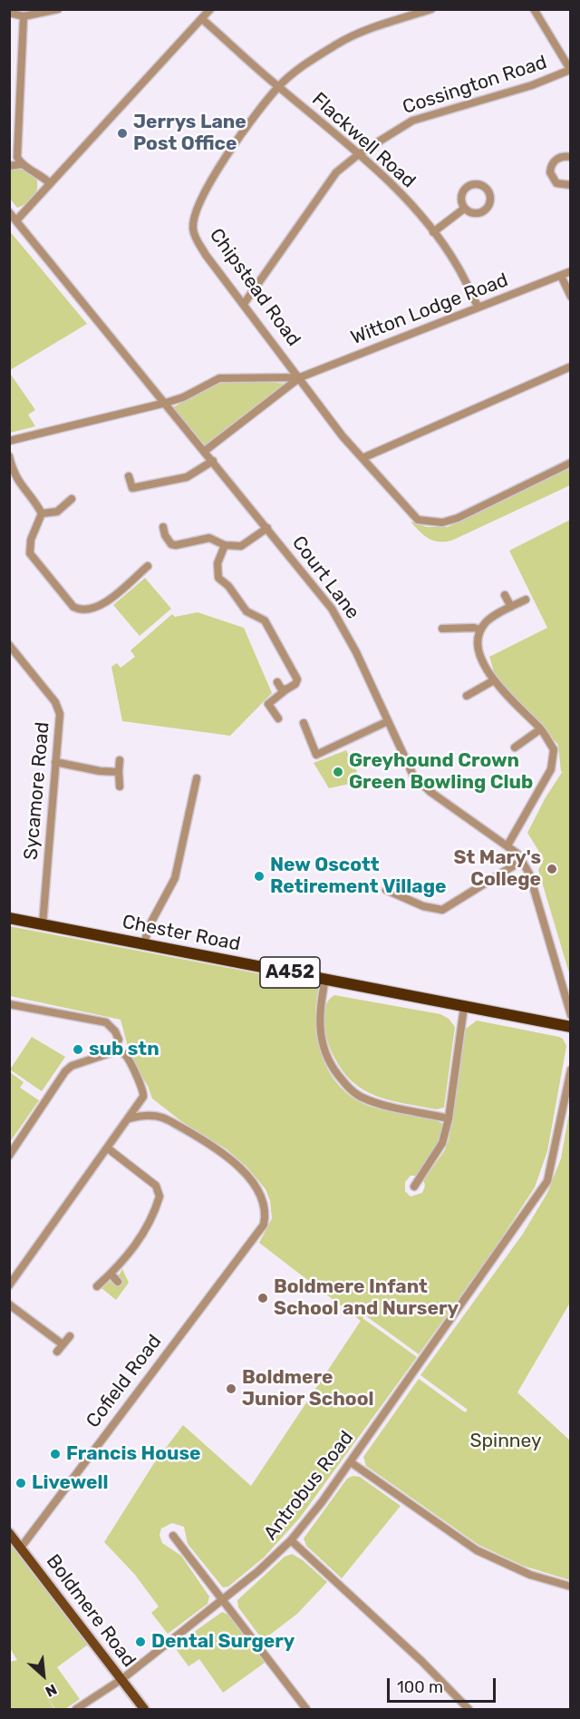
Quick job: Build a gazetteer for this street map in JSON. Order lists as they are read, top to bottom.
{
  "streets": {
    "highway": ["Chester Road", "A452"],
    "main road": ["Boldmere Road"],
    "street": [
      "Cossington Road",
      "Flackwell Road",
      "Chipstead Road",
      "Witton Lodge Road",
      "Court Lane",
      "Sycamore Road",
      "Cofield Road",
      "Antrobus Road"
    ]
  },
  "crossings": [
    ["Cossington Road", "Flackwell Road"],
    ["Cossington Road", "Chipstead Road"],
    ["Flackwell Road", "Chipstead Road"],
    ["Flackwell Road", "Witton Lodge Road"],
    ["Chipstead Road", "Witton Lodge Road"],
    ["Witton Lodge Road", "Court Lane"],
    ["Sycamore Road", "Chester Road"],
    ["Cofield Road", "Boldmere Road"],
    ["Antrobus Road", "Boldmere Road"]
  ],
  "parks": ["Spinney"],
  "places": [
    "Jerrys Lane Post Office",
    "Greyhound Crown Green Bowling Club",
    "St Mary's College",
    "New Oscott Retirement Village",
    "sub stn",
    "Boldmere Infant School and Nursery",
    "Boldmere Junior School",
    "Francis House",
    "Livewell",
    "Dental Surgery"
  ],
  "scale_bar": "100 m",
  "north": "bottom right"
}
